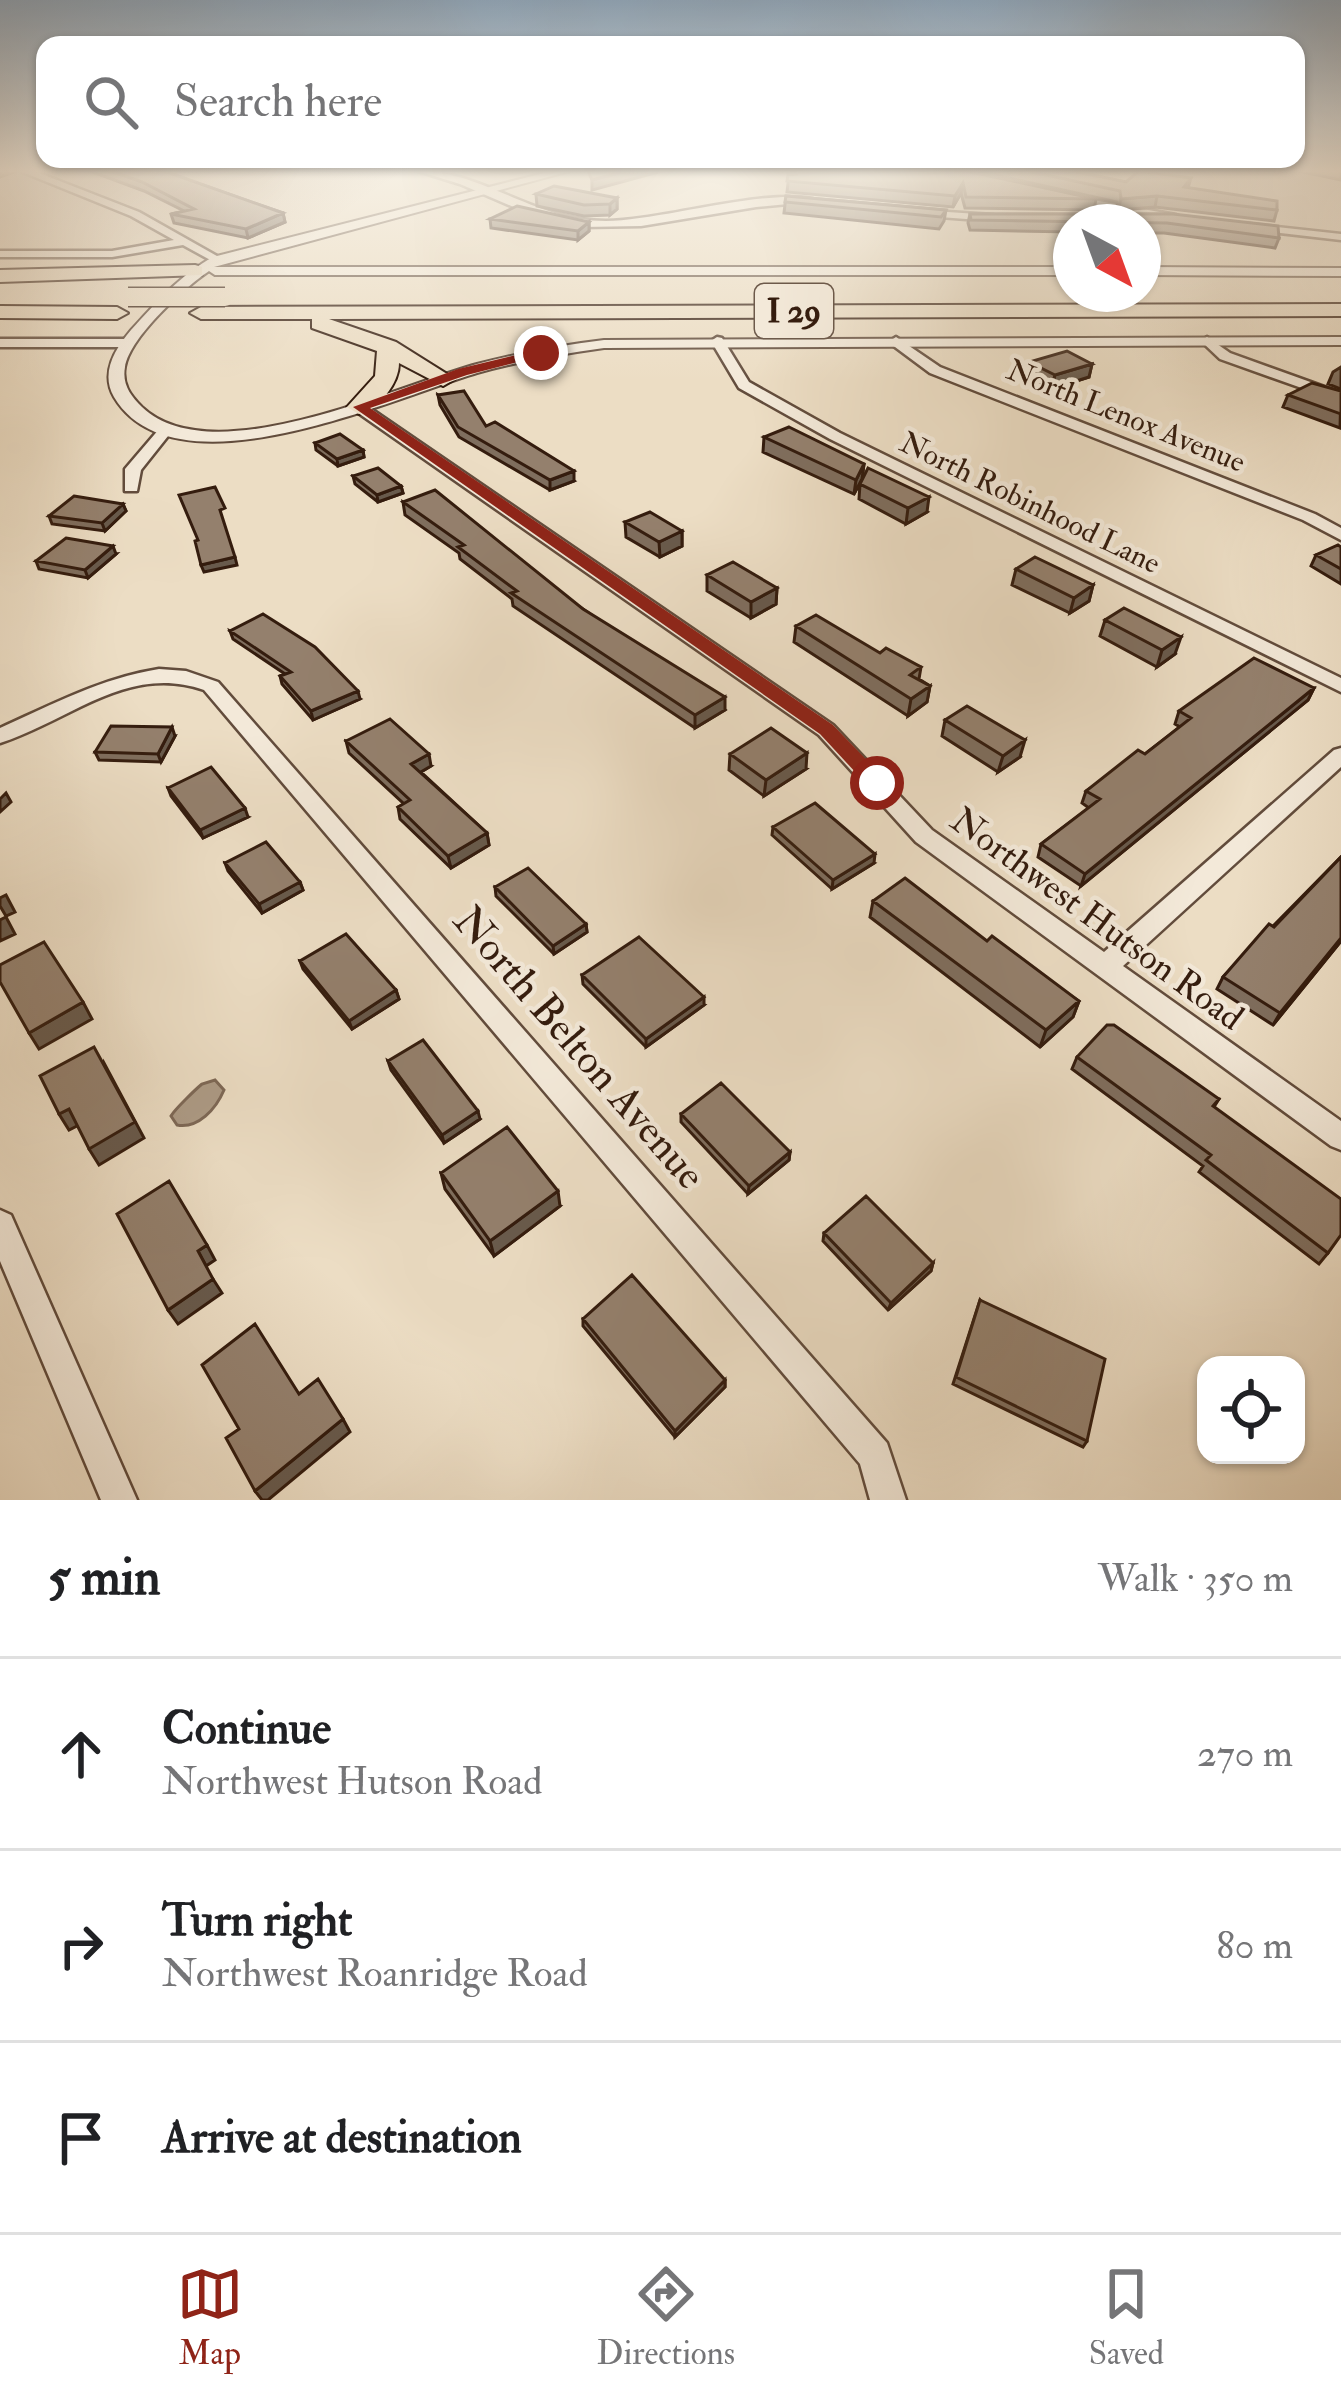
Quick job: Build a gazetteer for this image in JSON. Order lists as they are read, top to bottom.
{
  "streets": {
    "highway": ["I 29"],
    "street": [
      "North Lenox Avenue",
      "North Robinhood Lane",
      "Northwest Hutson Road",
      "North Belton Avenue"
    ]
  },
  "north": "bottom right",
  "page": {
    "search": "Search here",
    "heading": ["5 min", "Walk · 350 m"],
    "list": [
      ["Continue", "Northwest Hutson Road", "270 m"],
      ["Turn right", "Northwest Roanridge Road", "80 m"],
      "Arrive at destination"
    ],
    "nav": ["Map", "Directions", "Saved"]
  }
}
